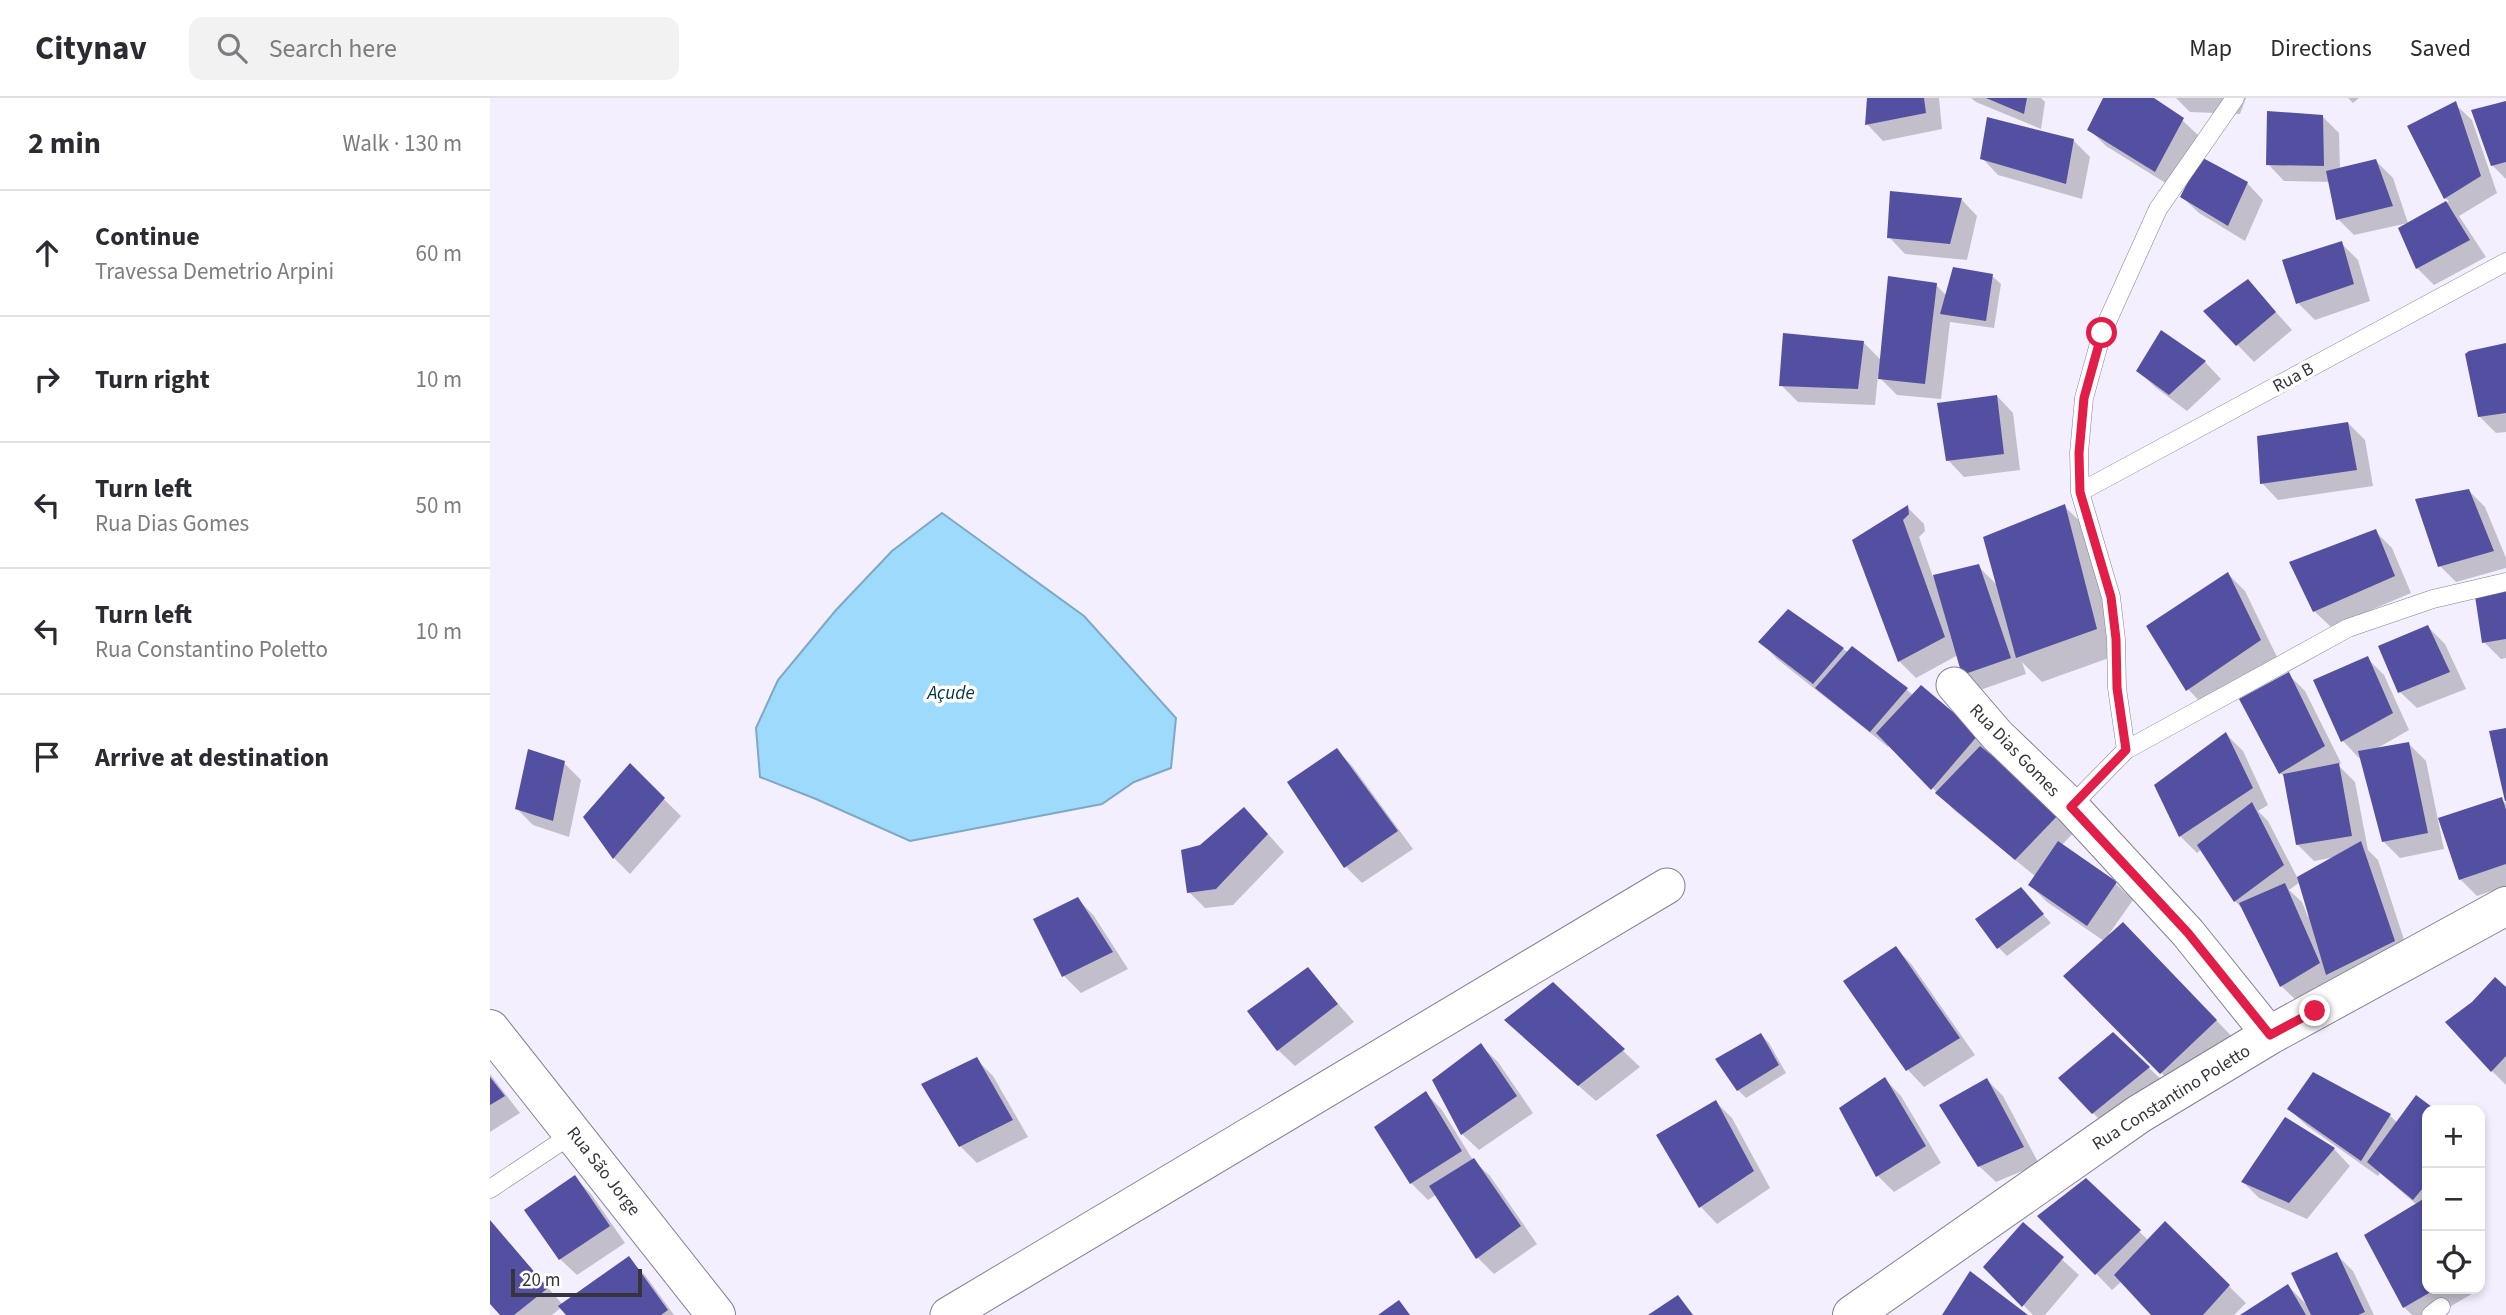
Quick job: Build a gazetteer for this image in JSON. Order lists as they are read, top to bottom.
{
  "streets": {
    "street": ["Rua Dias Gomes", "Rua Constantino Poletto", "Rua São Jorge"],
    "lane": ["Rua B"]
  },
  "crossings": [
    ["Rua Dias Gomes", "Rua Constantino Poletto"]
  ],
  "water": ["Açude"],
  "scale_bar": "20 m",
  "page": {
    "header": "Citynav",
    "search": "Search here",
    "nav": ["Map", "Directions", "Saved"],
    "heading": ["2 min", "Walk · 130 m"],
    "list": [
      ["Continue", "Travessa Demetrio Arpini", "60 m"],
      ["Turn right", "10 m"],
      ["Turn left", "Rua Dias Gomes", "50 m"],
      ["Turn left", "Rua Constantino Poletto", "10 m"],
      "Arrive at destination"
    ],
    "map_buttons": ["+", "−"],
    "scale": "20 m"
  }
}
